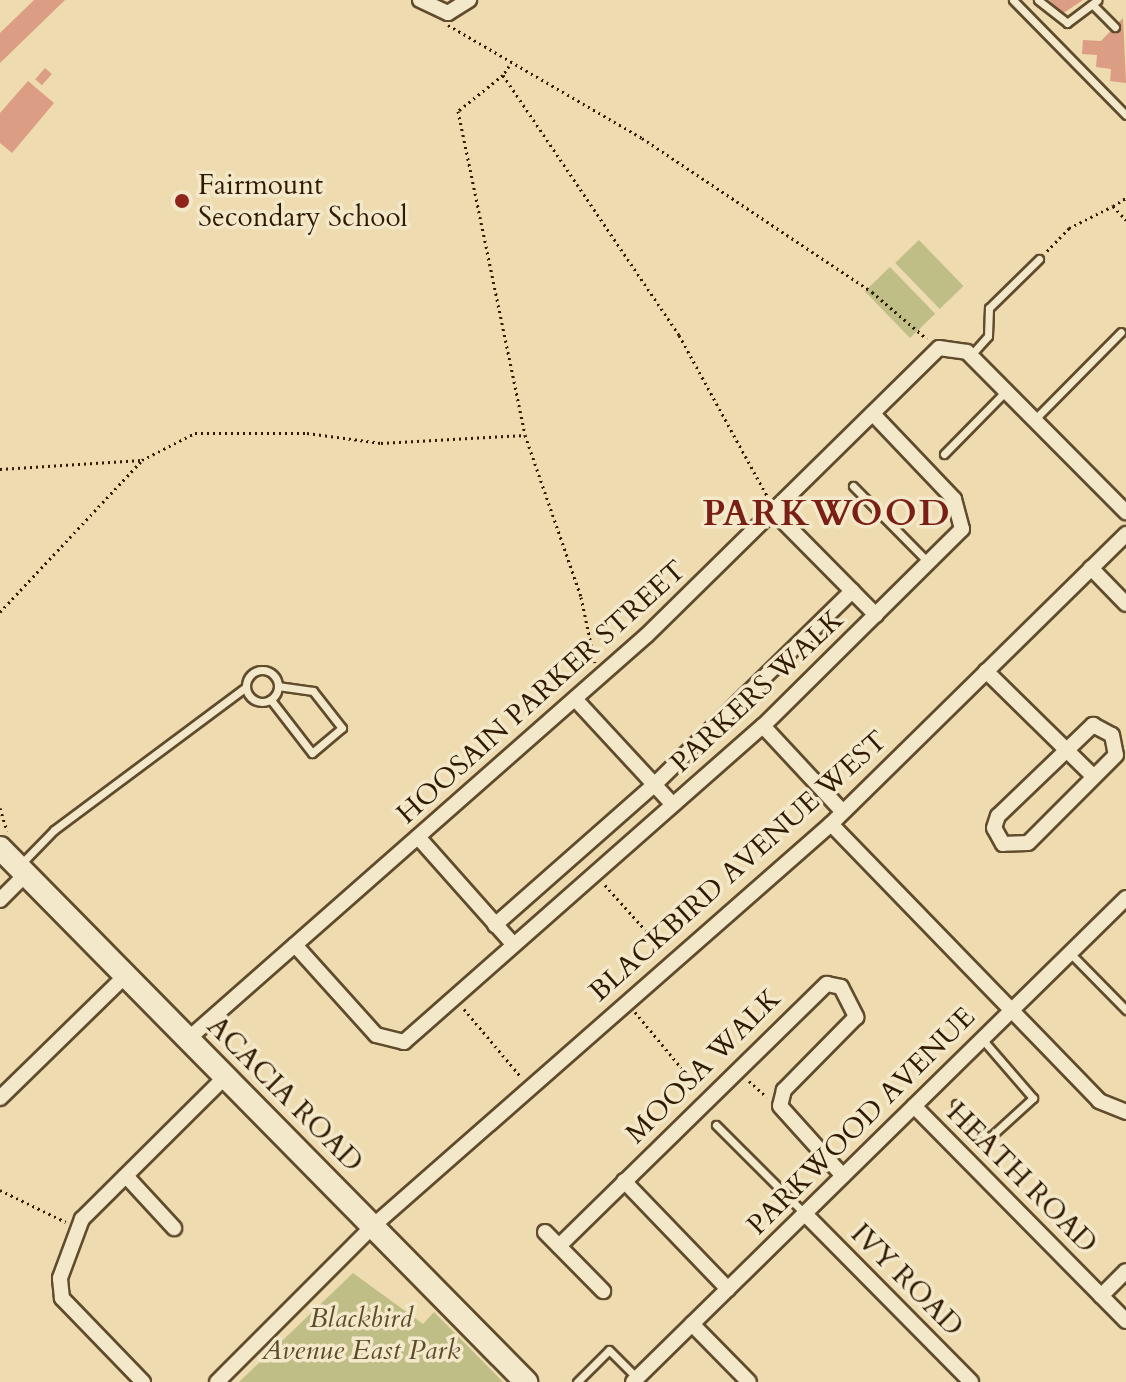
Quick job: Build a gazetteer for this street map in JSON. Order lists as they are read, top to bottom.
{
  "streets": {
    "street": [
      "PARKERS WALK",
      "HOOSAIN PARKER STREET",
      "BLACKBIRD AVENUE WEST",
      "MOOSA WALK",
      "ACACIA ROAD",
      "PARKWOOD AVENUE",
      "HEATH ROAD",
      "IVY ROAD"
    ]
  },
  "crossings": [
    ["PARKERS WALK", "HOOSAIN PARKER STREET"],
    ["HOOSAIN PARKER STREET", "ACACIA ROAD"],
    ["BLACKBIRD AVENUE WEST", "ACACIA ROAD"],
    ["MOOSA WALK", "PARKWOOD AVENUE"],
    ["PARKWOOD AVENUE", "HEATH ROAD"],
    ["PARKWOOD AVENUE", "IVY ROAD"]
  ],
  "districts": ["PARKWOOD"],
  "parks": ["Blackbird Avenue East Park"],
  "places": ["Fairmount Secondary School"]
}
